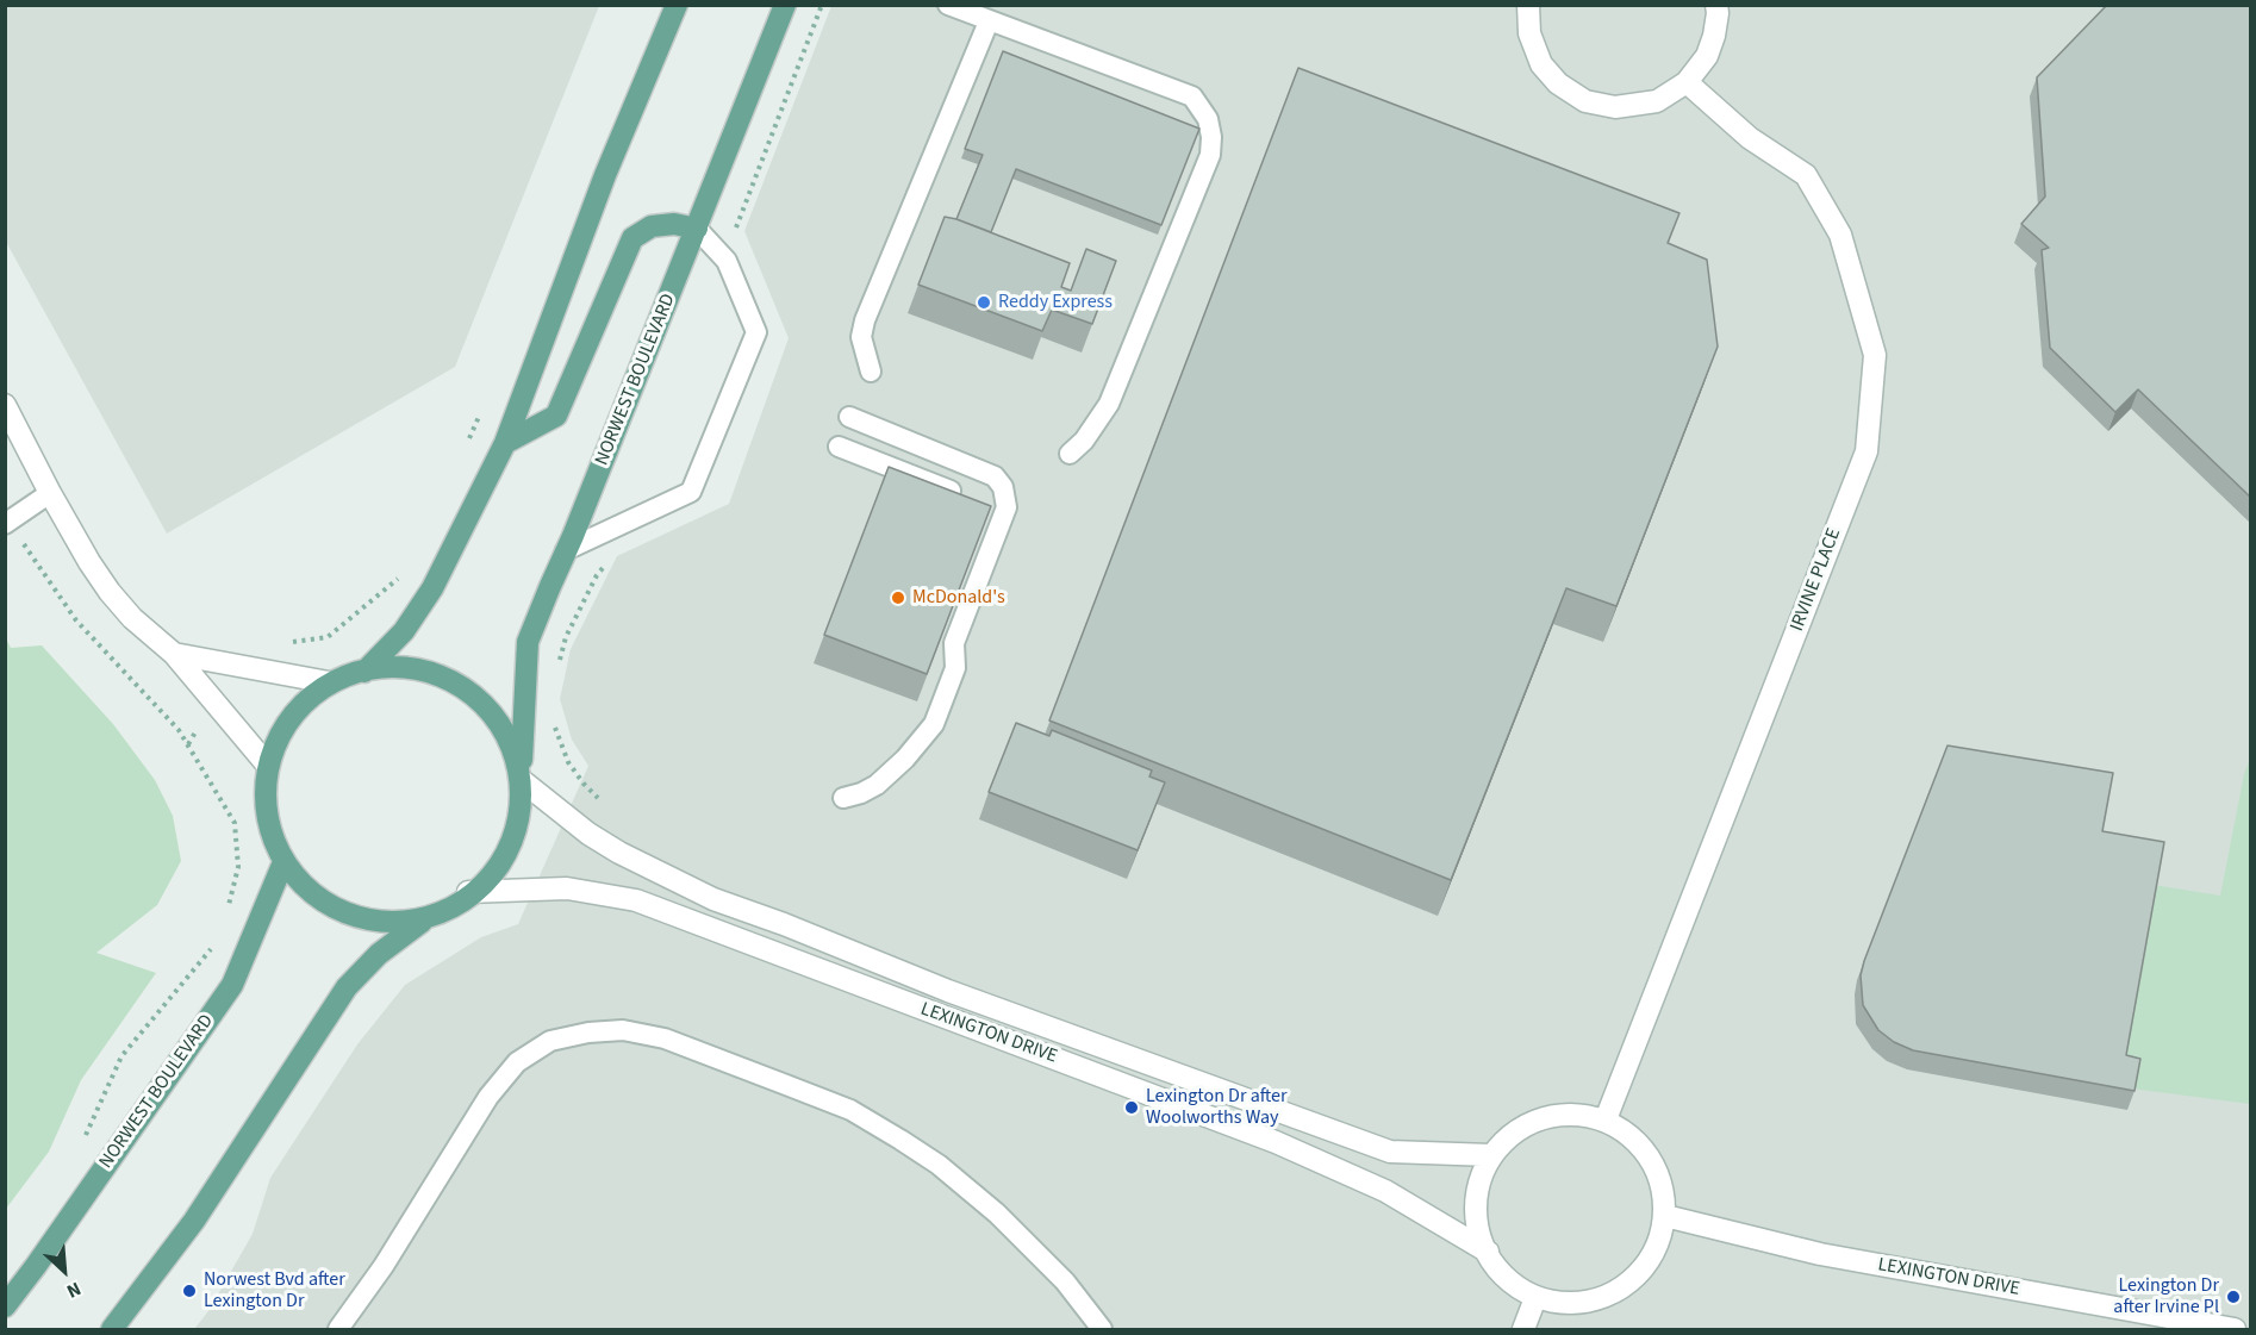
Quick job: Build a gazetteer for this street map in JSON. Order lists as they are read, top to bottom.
{
  "streets": {
    "main road": ["NORWEST BOULEVARD"],
    "street": ["IRVINE PLACE", "LEXINGTON DRIVE"]
  },
  "crossings": [
    ["IRVINE PLACE", "LEXINGTON DRIVE"]
  ],
  "places": [
    "Reddy Express",
    "McDonald's",
    "Lexington Dr after Woolworths Way",
    "Norwest Bvd after Lexington Dr",
    "Lexington Dr after Irvine Pl"
  ],
  "north": "bottom right"
}
